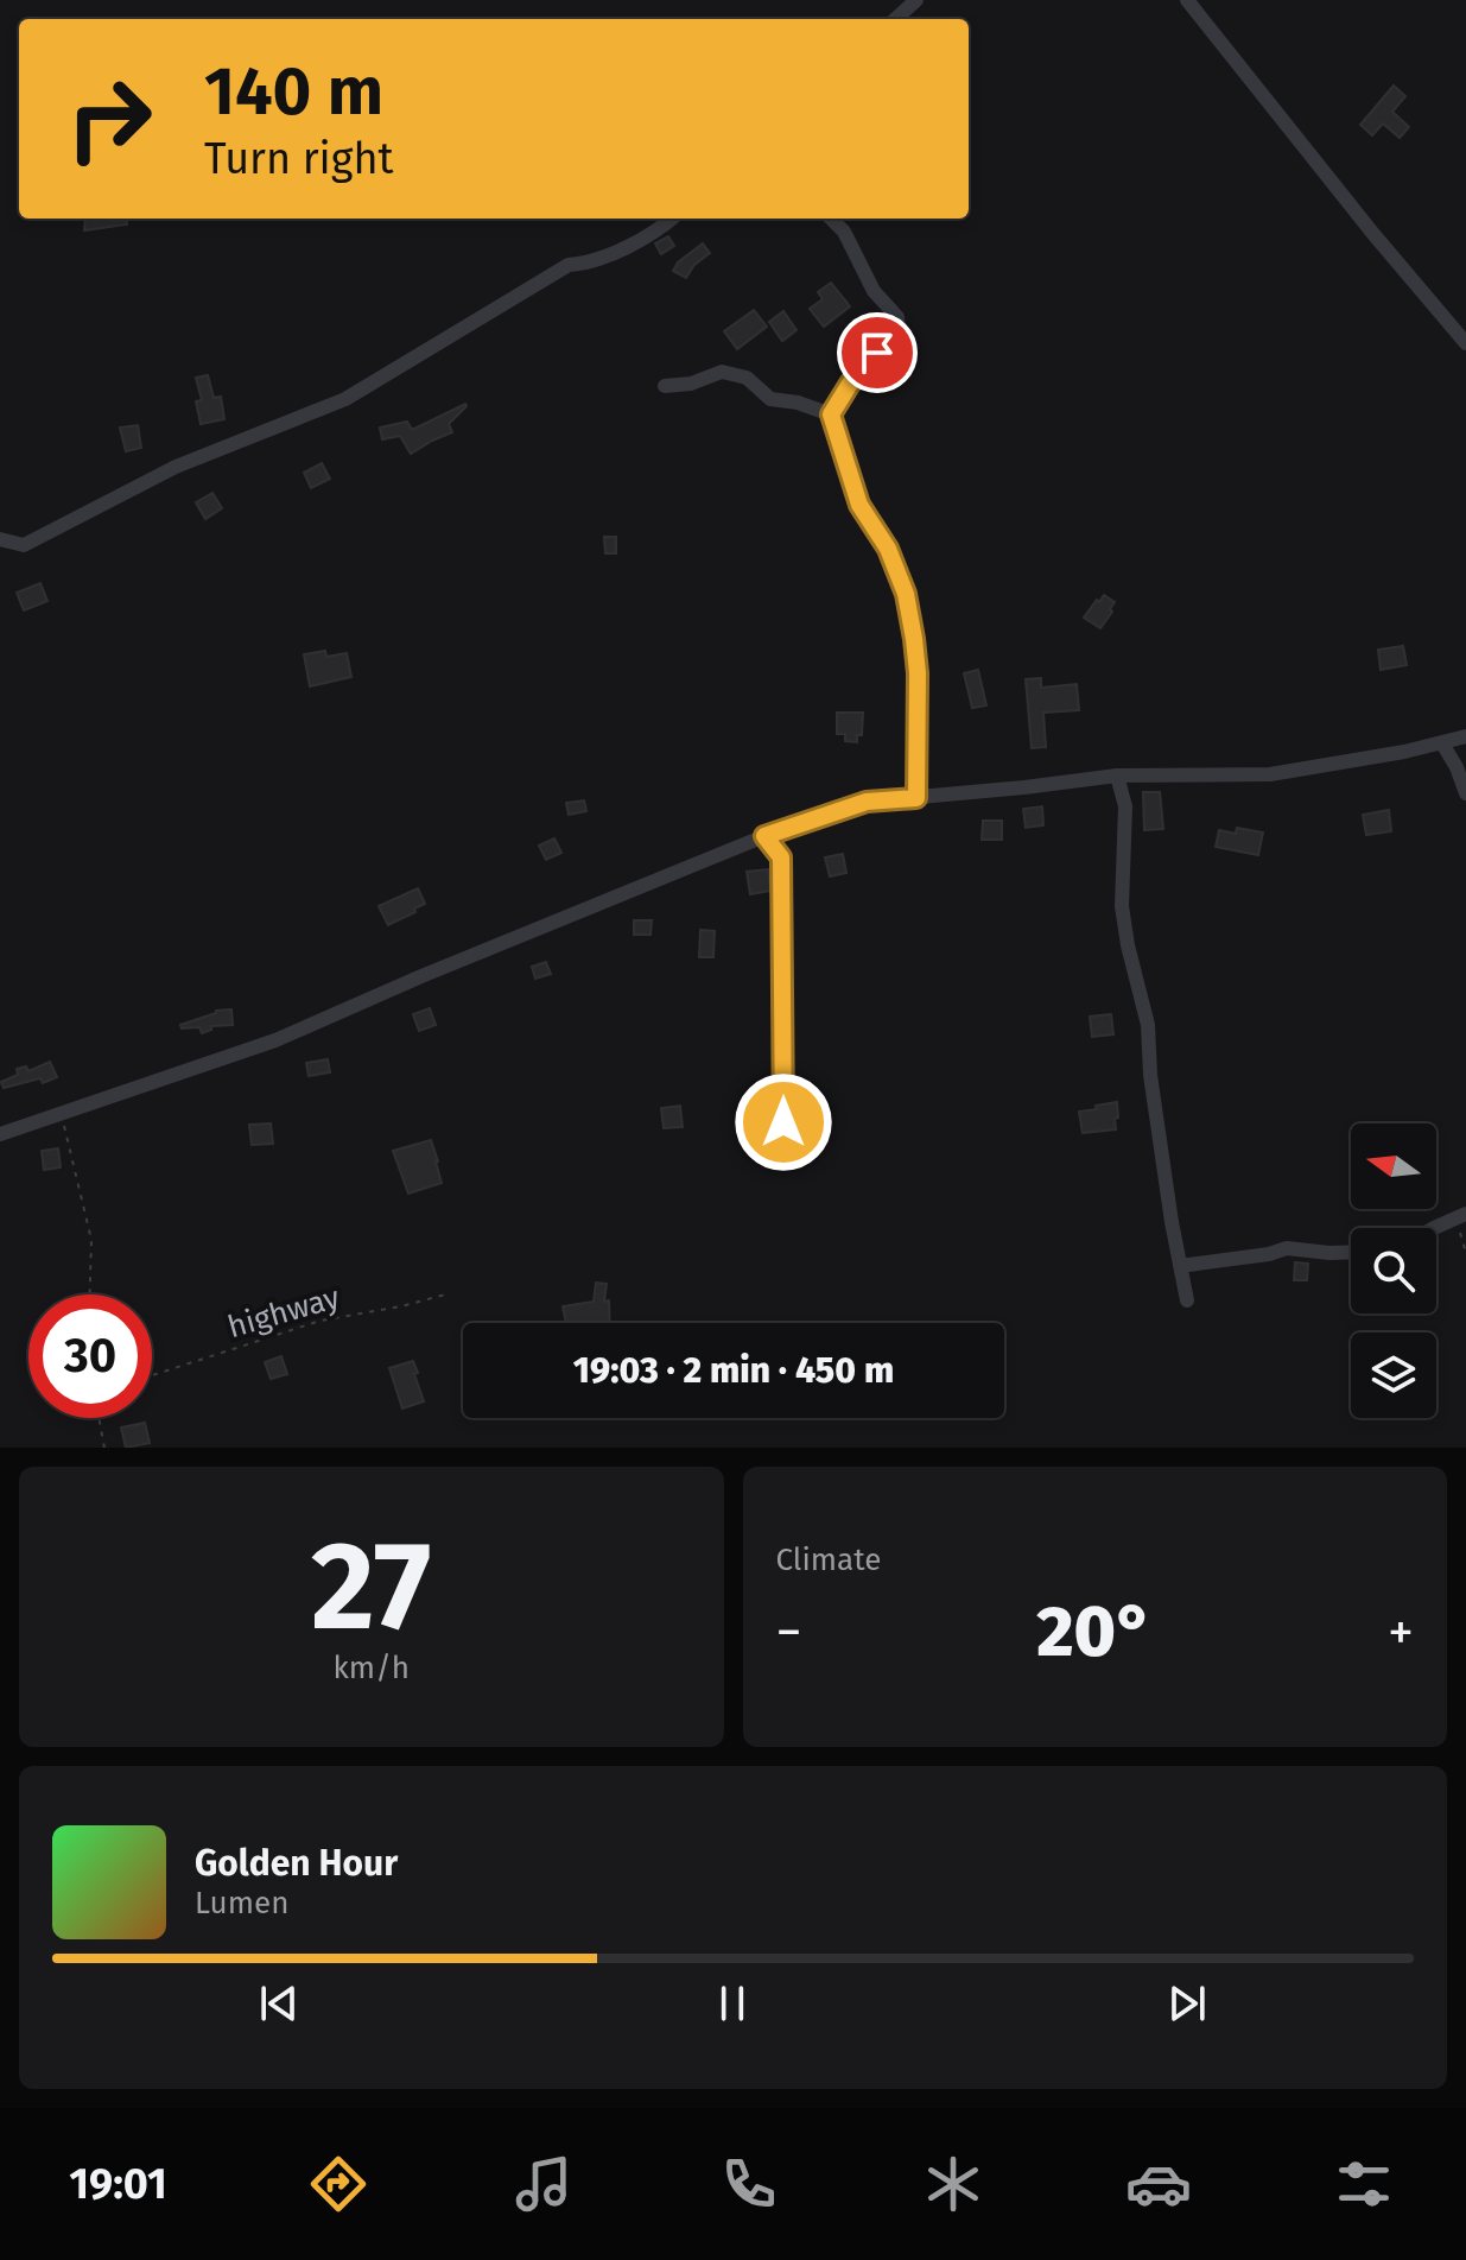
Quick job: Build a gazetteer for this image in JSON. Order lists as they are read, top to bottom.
{
  "streets": {
    "path": ["highway"]
  },
  "north": "left",
  "page": {
    "turn": ["140 m", "Turn right"],
    "limit": "30",
    "trip": "19:03 · 2 min · 450 m",
    "tile": [
      ["27", "km/h"],
      "Climate"
    ],
    "heat": ["−", "20°", "+"],
    "song": ["Golden Hour", "Lumen"],
    "tabs": "19:01"
  }
}
